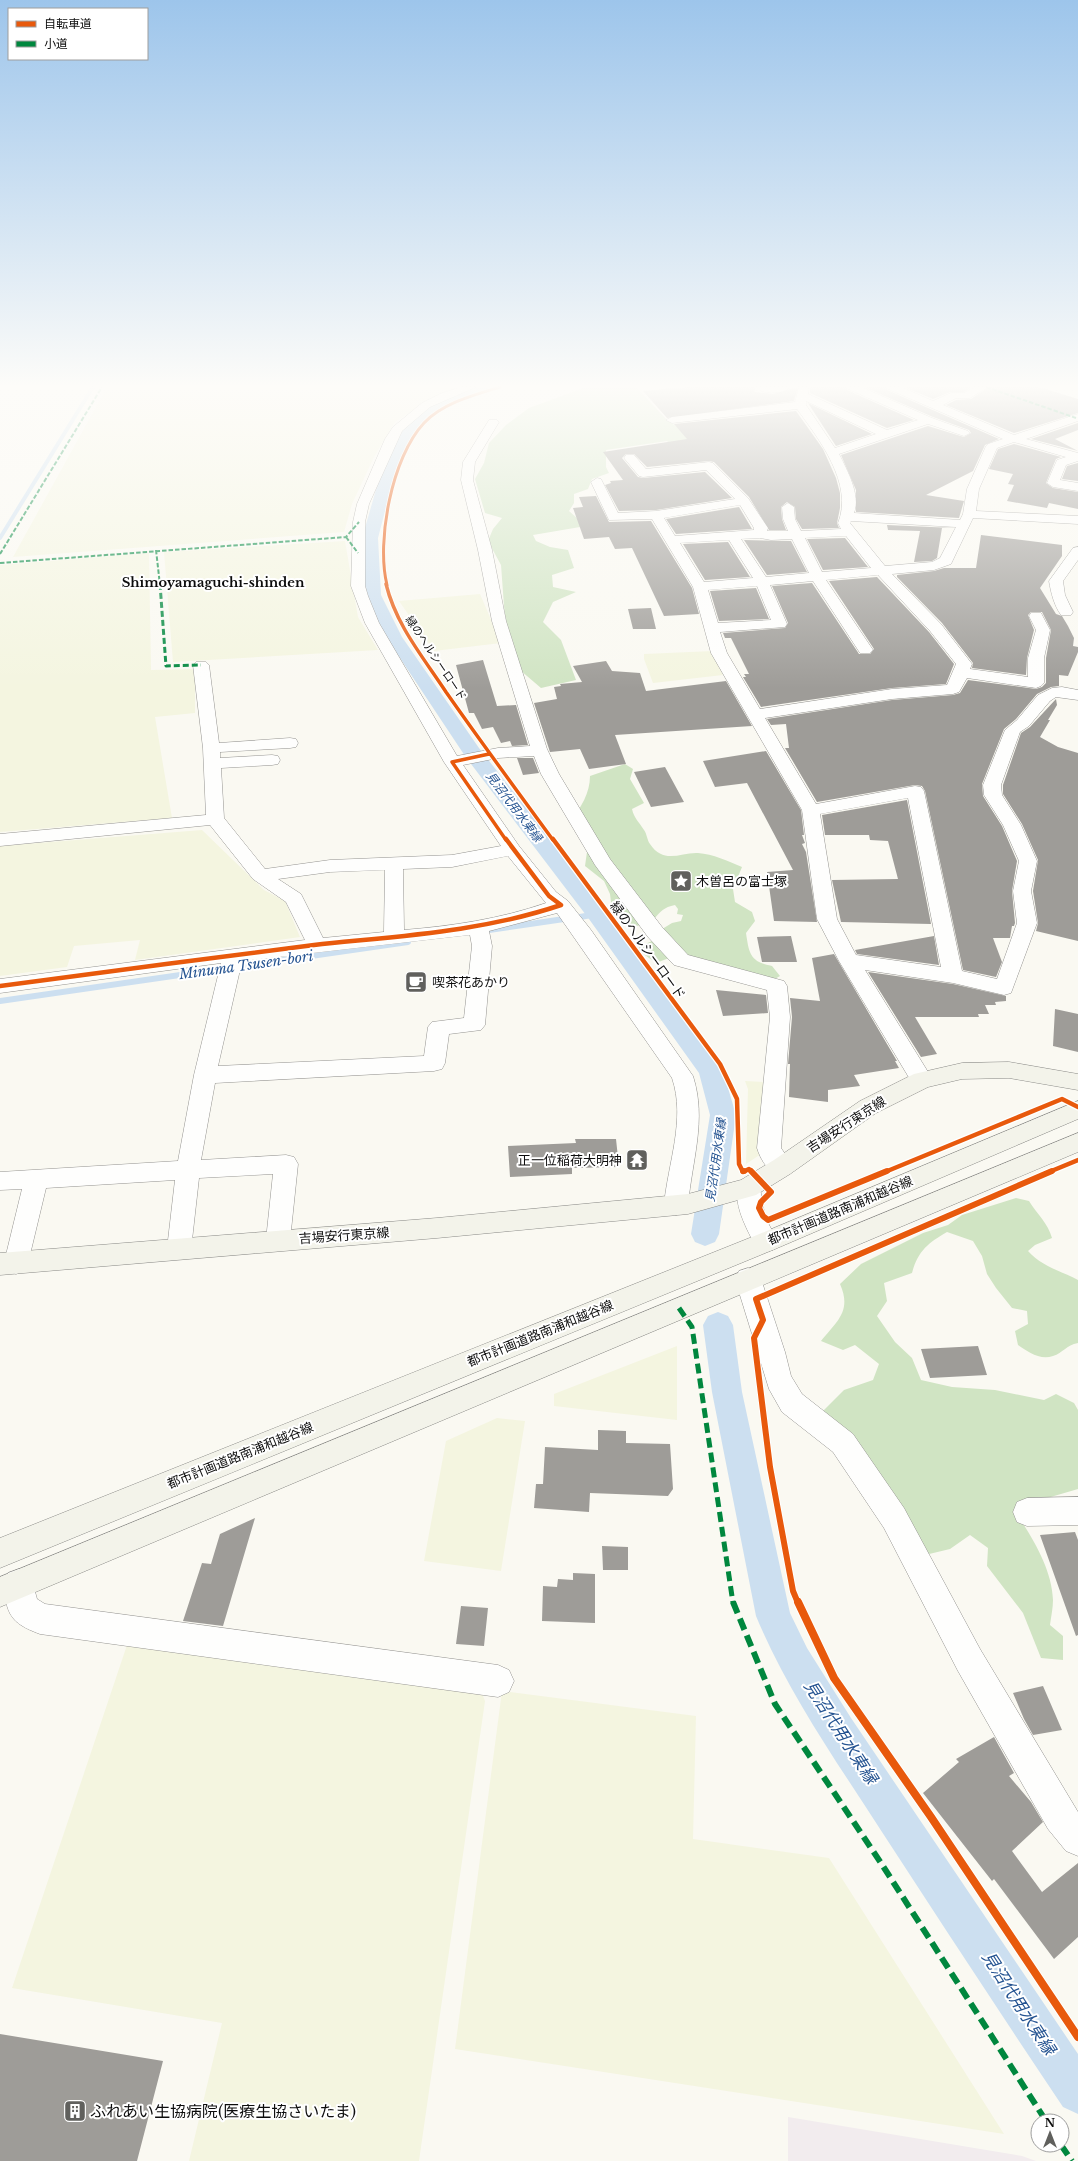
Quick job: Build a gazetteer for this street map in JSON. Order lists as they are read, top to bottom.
{
  "streets": {
    "street": ["吉場安行東京線", "都市計画道路南浦和越谷線"],
    "cycle path": ["緑のヘルシーロード"]
  },
  "districts": ["Shimoyamaguchi-shinden"],
  "water": ["見沼代用水東縁", "Minuma Tsusen-bori"],
  "places": {
    "place": ["木曽呂の富士塚"],
    "cafe": ["喫茶花あかり"],
    "temple": ["正一位稲荷大明神"],
    "building": ["ふれあい生協病院(医療生協さいたま)"]
  },
  "legend": ["自転車道", "小道"],
  "north": "top"
}
